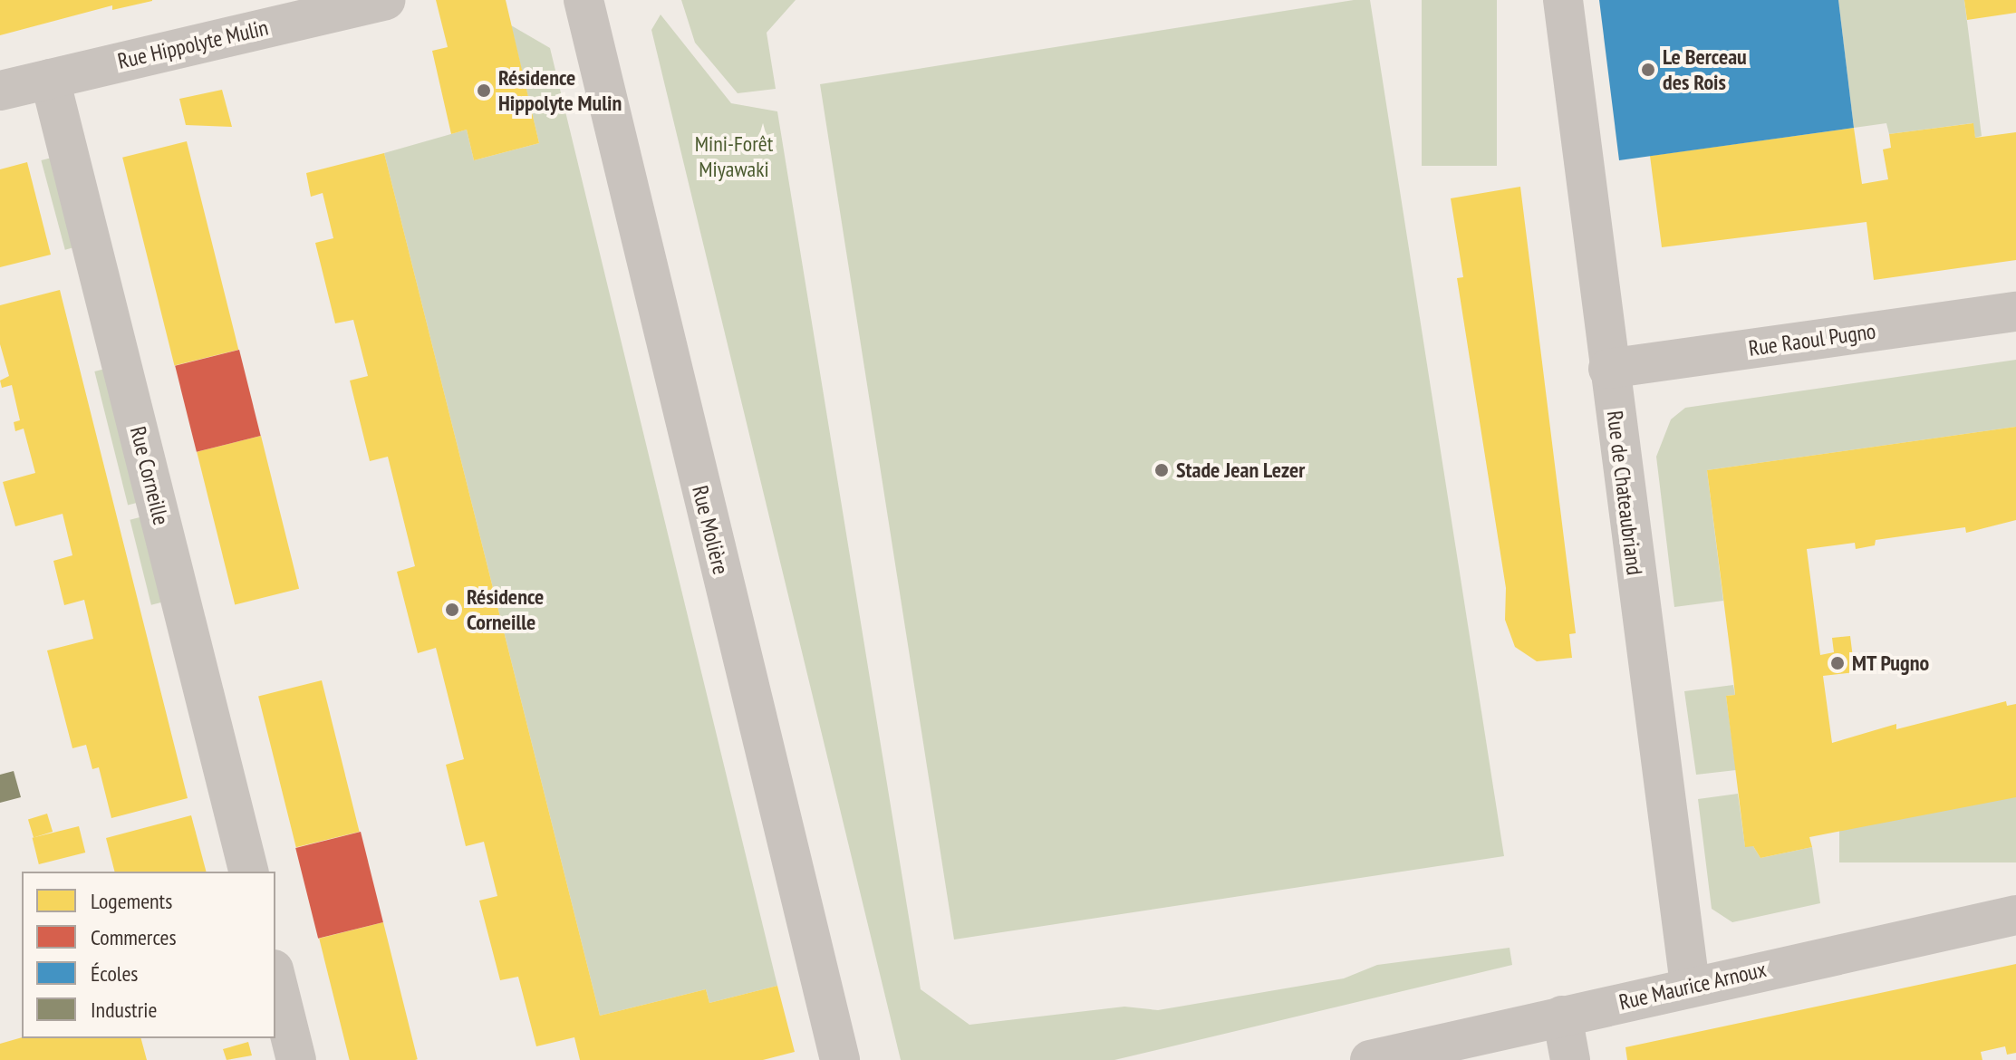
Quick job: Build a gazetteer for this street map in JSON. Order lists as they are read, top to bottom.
{
  "streets": {
    "street": [
      "Rue Hippolyte Mulin",
      "Rue Raoul Pugno",
      "Rue Corneille",
      "Rue de Chateaubriand",
      "Rue Molière",
      "Rue Maurice Arnoux"
    ]
  },
  "crossings": [
    ["Rue Hippolyte Mulin", "Rue Corneille"],
    ["Rue Raoul Pugno", "Rue de Chateaubriand"],
    ["Rue de Chateaubriand", "Rue Maurice Arnoux"]
  ],
  "parks": ["Mini-Forêt Miyawaki"],
  "places": [
    "Le Berceau des Rois",
    "Résidence Hippolyte Mulin",
    "Stade Jean Lezer",
    "Résidence Corneille",
    "MT Pugno"
  ],
  "legend": [
    "Logements",
    "Commerces",
    "Écoles",
    "Industrie"
  ]
}
